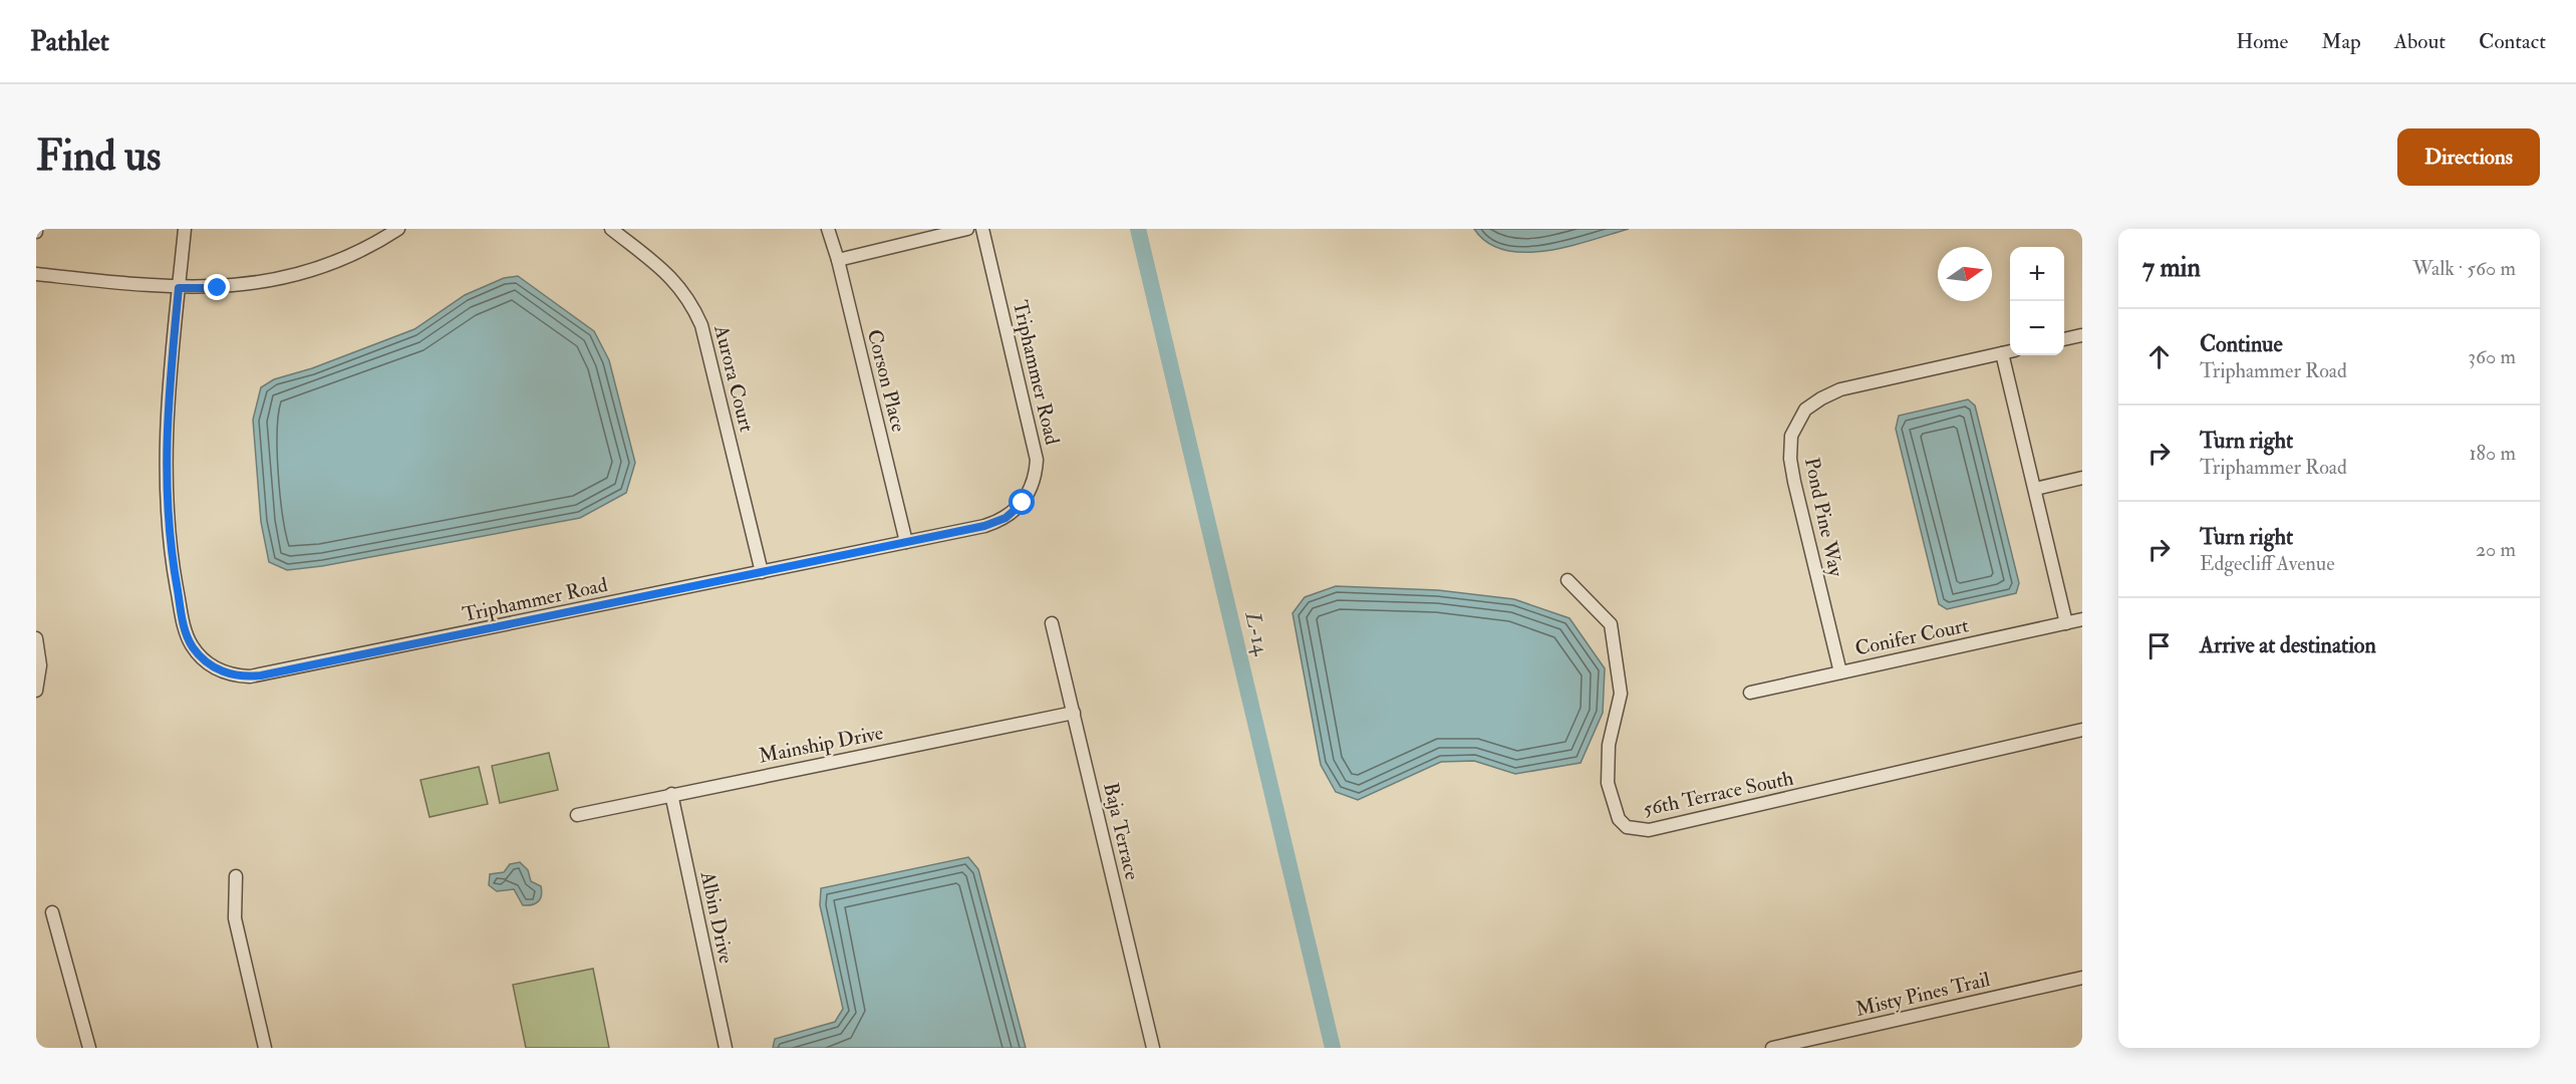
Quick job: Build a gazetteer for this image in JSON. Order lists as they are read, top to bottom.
{
  "streets": {
    "street": [
      "Triphammer Road",
      "Aurora Court",
      "Corson Place",
      "Pond Pine Way",
      "Conifer Court",
      "Mainship Drive",
      "56th Terrace South",
      "Baja Terrace",
      "Albin Drive",
      "Misty Pines Trail"
    ]
  },
  "crossings": [
    ["Triphammer Road", "Aurora Court"],
    ["Triphammer Road", "Corson Place"],
    ["Pond Pine Way", "Conifer Court"],
    ["Mainship Drive", "Baja Terrace"],
    ["Mainship Drive", "Albin Drive"]
  ],
  "water": ["L-14"],
  "north": "right",
  "page": {
    "header": "Pathlet",
    "nav": [
      "Home",
      "Map",
      "About",
      "Contact"
    ],
    "buttons": "Directions",
    "title": "Find us",
    "heading": ["7 min", "Walk · 560 m"],
    "map_buttons": ["+", "−"],
    "list": [
      ["Continue", "Triphammer Road", "360 m"],
      ["Turn right", "Triphammer Road", "180 m"],
      ["Turn right", "Edgecliff Avenue", "20 m"],
      "Arrive at destination"
    ]
  }
}
